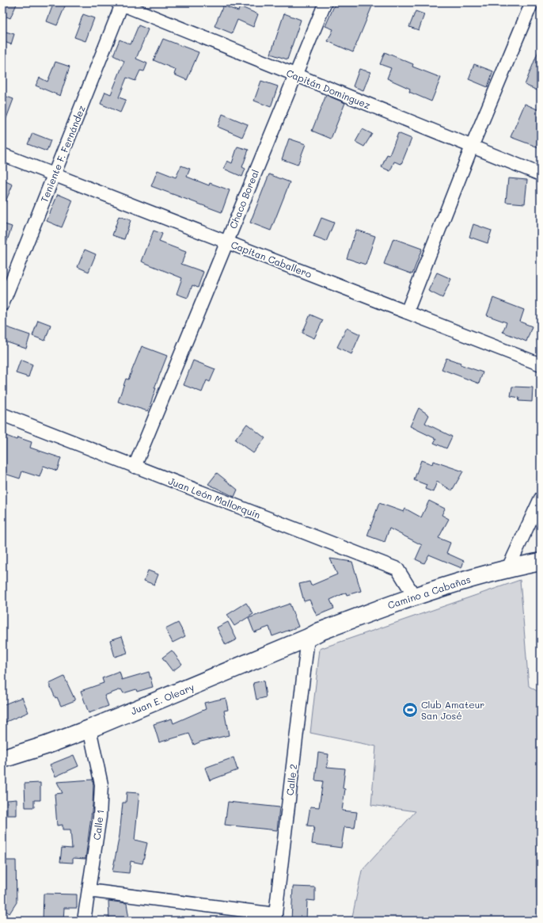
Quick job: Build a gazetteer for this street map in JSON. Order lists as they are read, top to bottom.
{
  "streets": {
    "street": [
      "Capitán Dominguez",
      "Teniente F. Fernández",
      "Chaco Boreal",
      "Capitan Caballero",
      "Juan León Mallorquín",
      "Camino a Cabañas",
      "Juan E. Oleary",
      "Calle 2",
      "Calle 1"
    ]
  },
  "crossings": [
    ["Capitán Dominguez", "Teniente F. Fernández"],
    ["Capitán Dominguez", "Chaco Boreal"],
    ["Teniente F. Fernández", "Capitan Caballero"],
    ["Chaco Boreal", "Capitan Caballero"],
    ["Chaco Boreal", "Juan León Mallorquín"],
    ["Juan León Mallorquín", "Camino a Cabañas"],
    ["Camino a Cabañas", "Juan E. Oleary"],
    ["Camino a Cabañas", "Calle 2"],
    ["Juan E. Oleary", "Calle 2"],
    ["Juan E. Oleary", "Calle 1"]
  ],
  "places": {
    "sports": ["Club Amateur San José"]
  }
}
